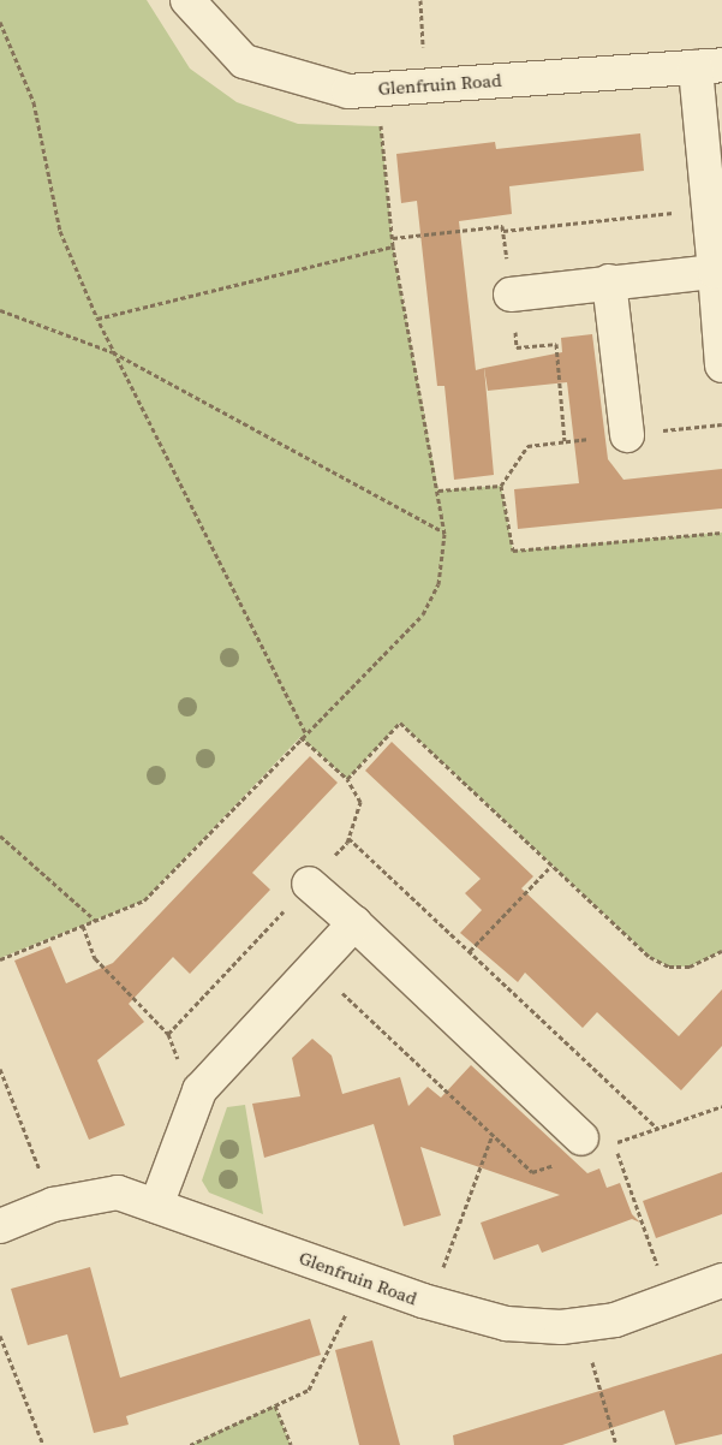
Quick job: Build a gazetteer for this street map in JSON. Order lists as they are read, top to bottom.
{
  "streets": {
    "street": ["Glenfruin Road"]
  }
}
